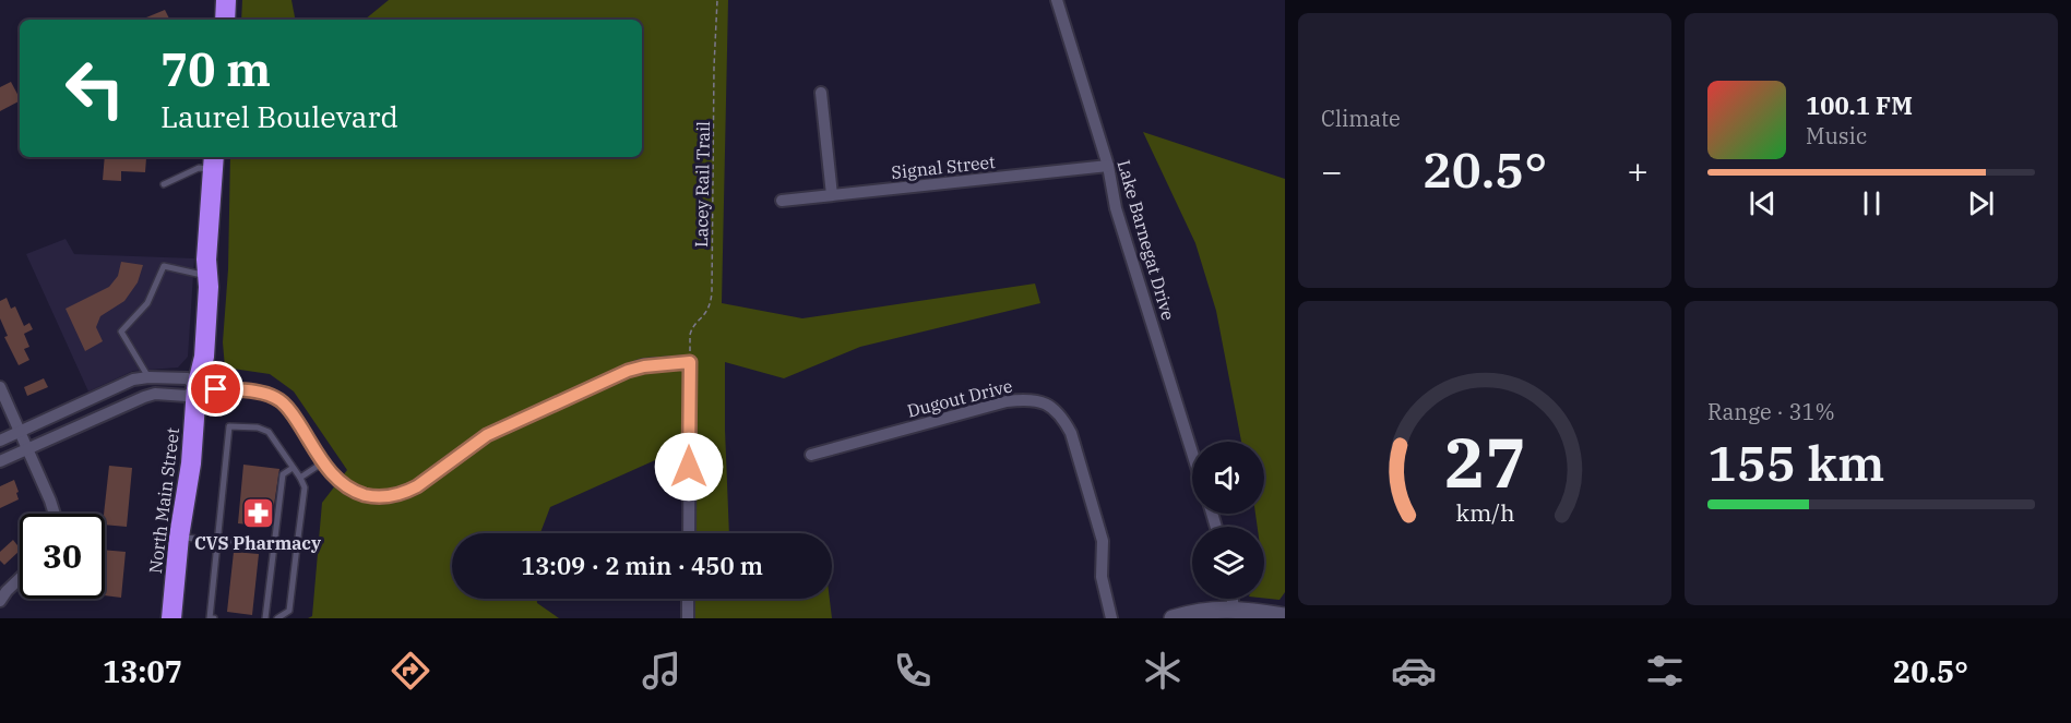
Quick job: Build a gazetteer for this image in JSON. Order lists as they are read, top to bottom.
{
  "streets": {
    "highway": ["North Main Street"],
    "street": ["Signal Street", "Lake Barnegat Drive", "Dugout Drive"],
    "path": ["Lacey Rail Trail"]
  },
  "crossings": [
    ["Signal Street", "Lake Barnegat Drive"]
  ],
  "places": {
    "pharmacy": ["CVS Pharmacy"]
  },
  "page": {
    "tile": [
      "Climate",
      ["Range · 31%", "155 km"]
    ],
    "turn": ["70 m", "Laurel Boulevard"],
    "song": ["100.1 FM", "Music"],
    "heat": ["−", "20.5°", "+"],
    "limit": "30",
    "trip": "13:09 · 2 min · 450 m",
    "tabs": ["13:07", "20.5°"],
    "gauge": ["27", "km/h"]
  }
}
